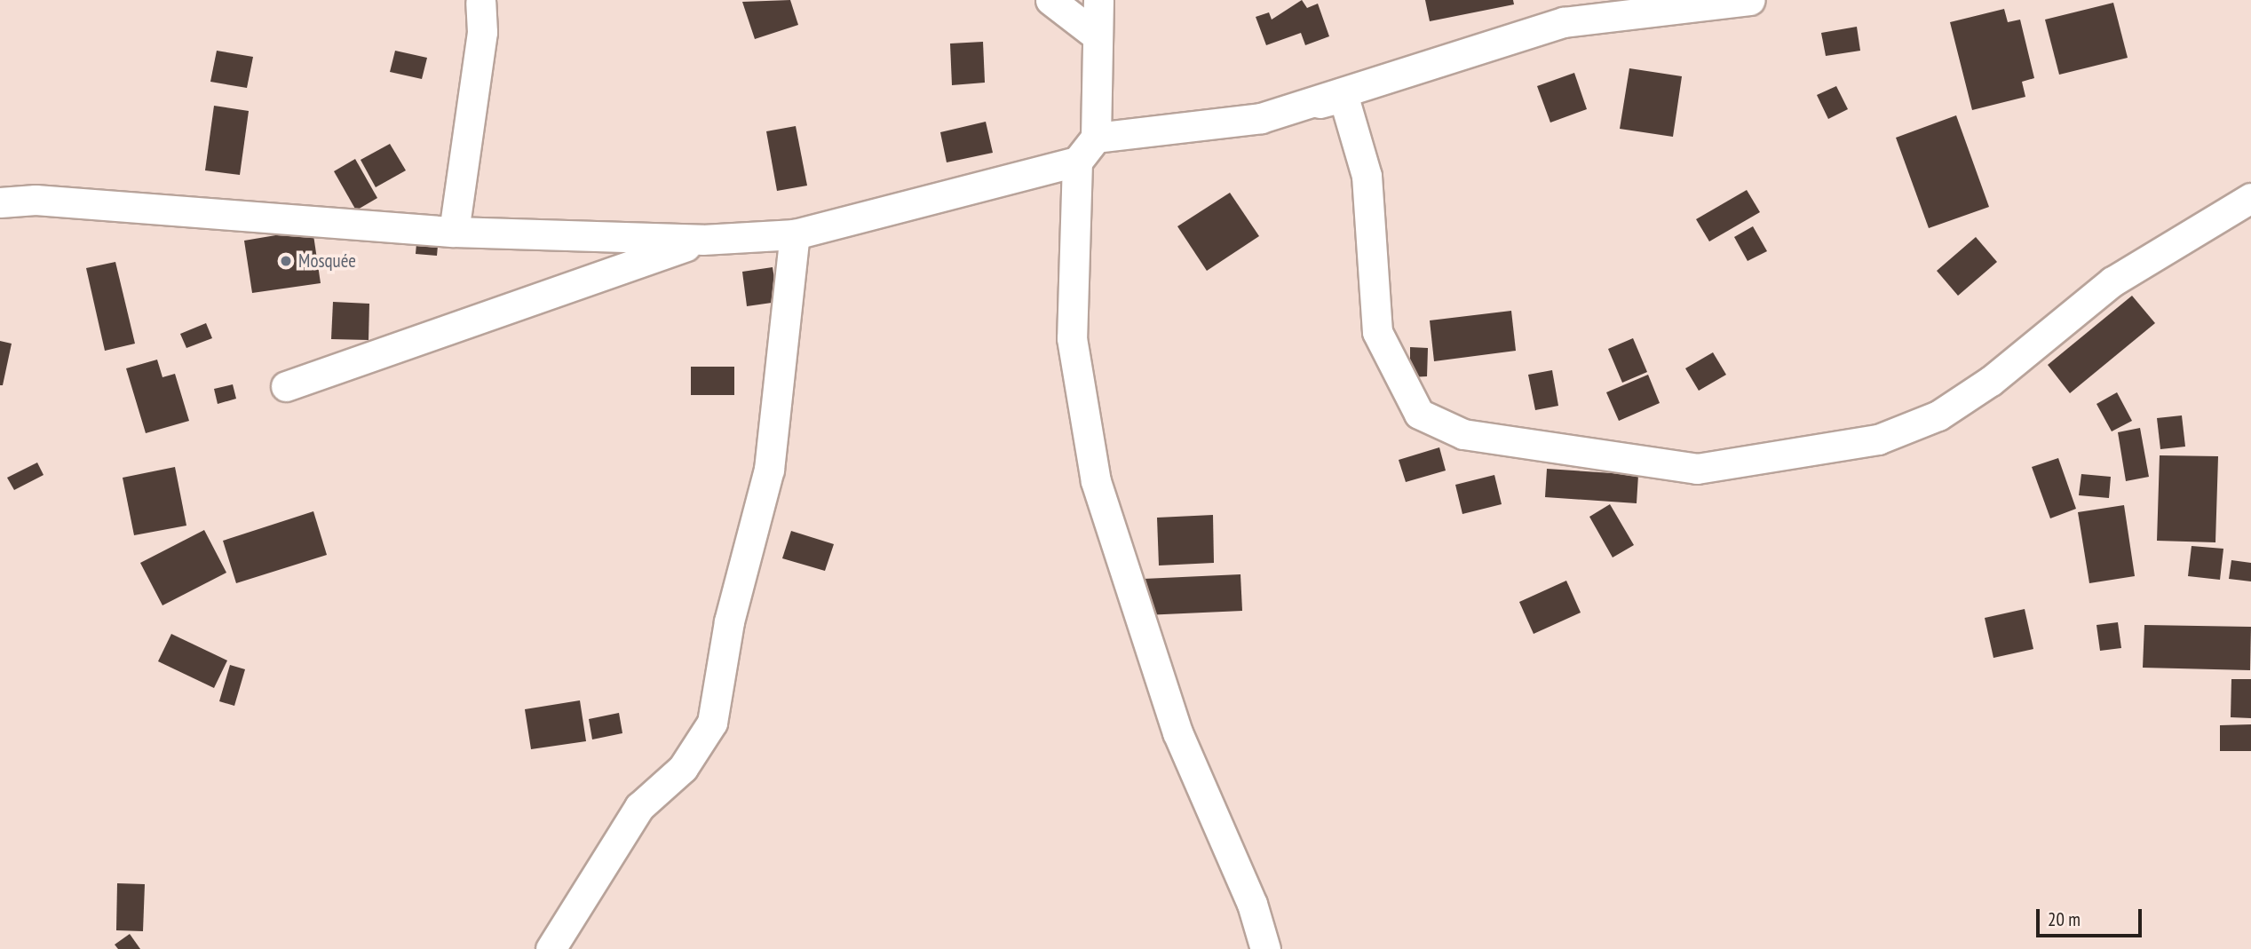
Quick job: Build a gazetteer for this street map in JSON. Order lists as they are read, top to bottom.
{
  "places": ["Mosquée"],
  "scale_bar": "20 m"
}
